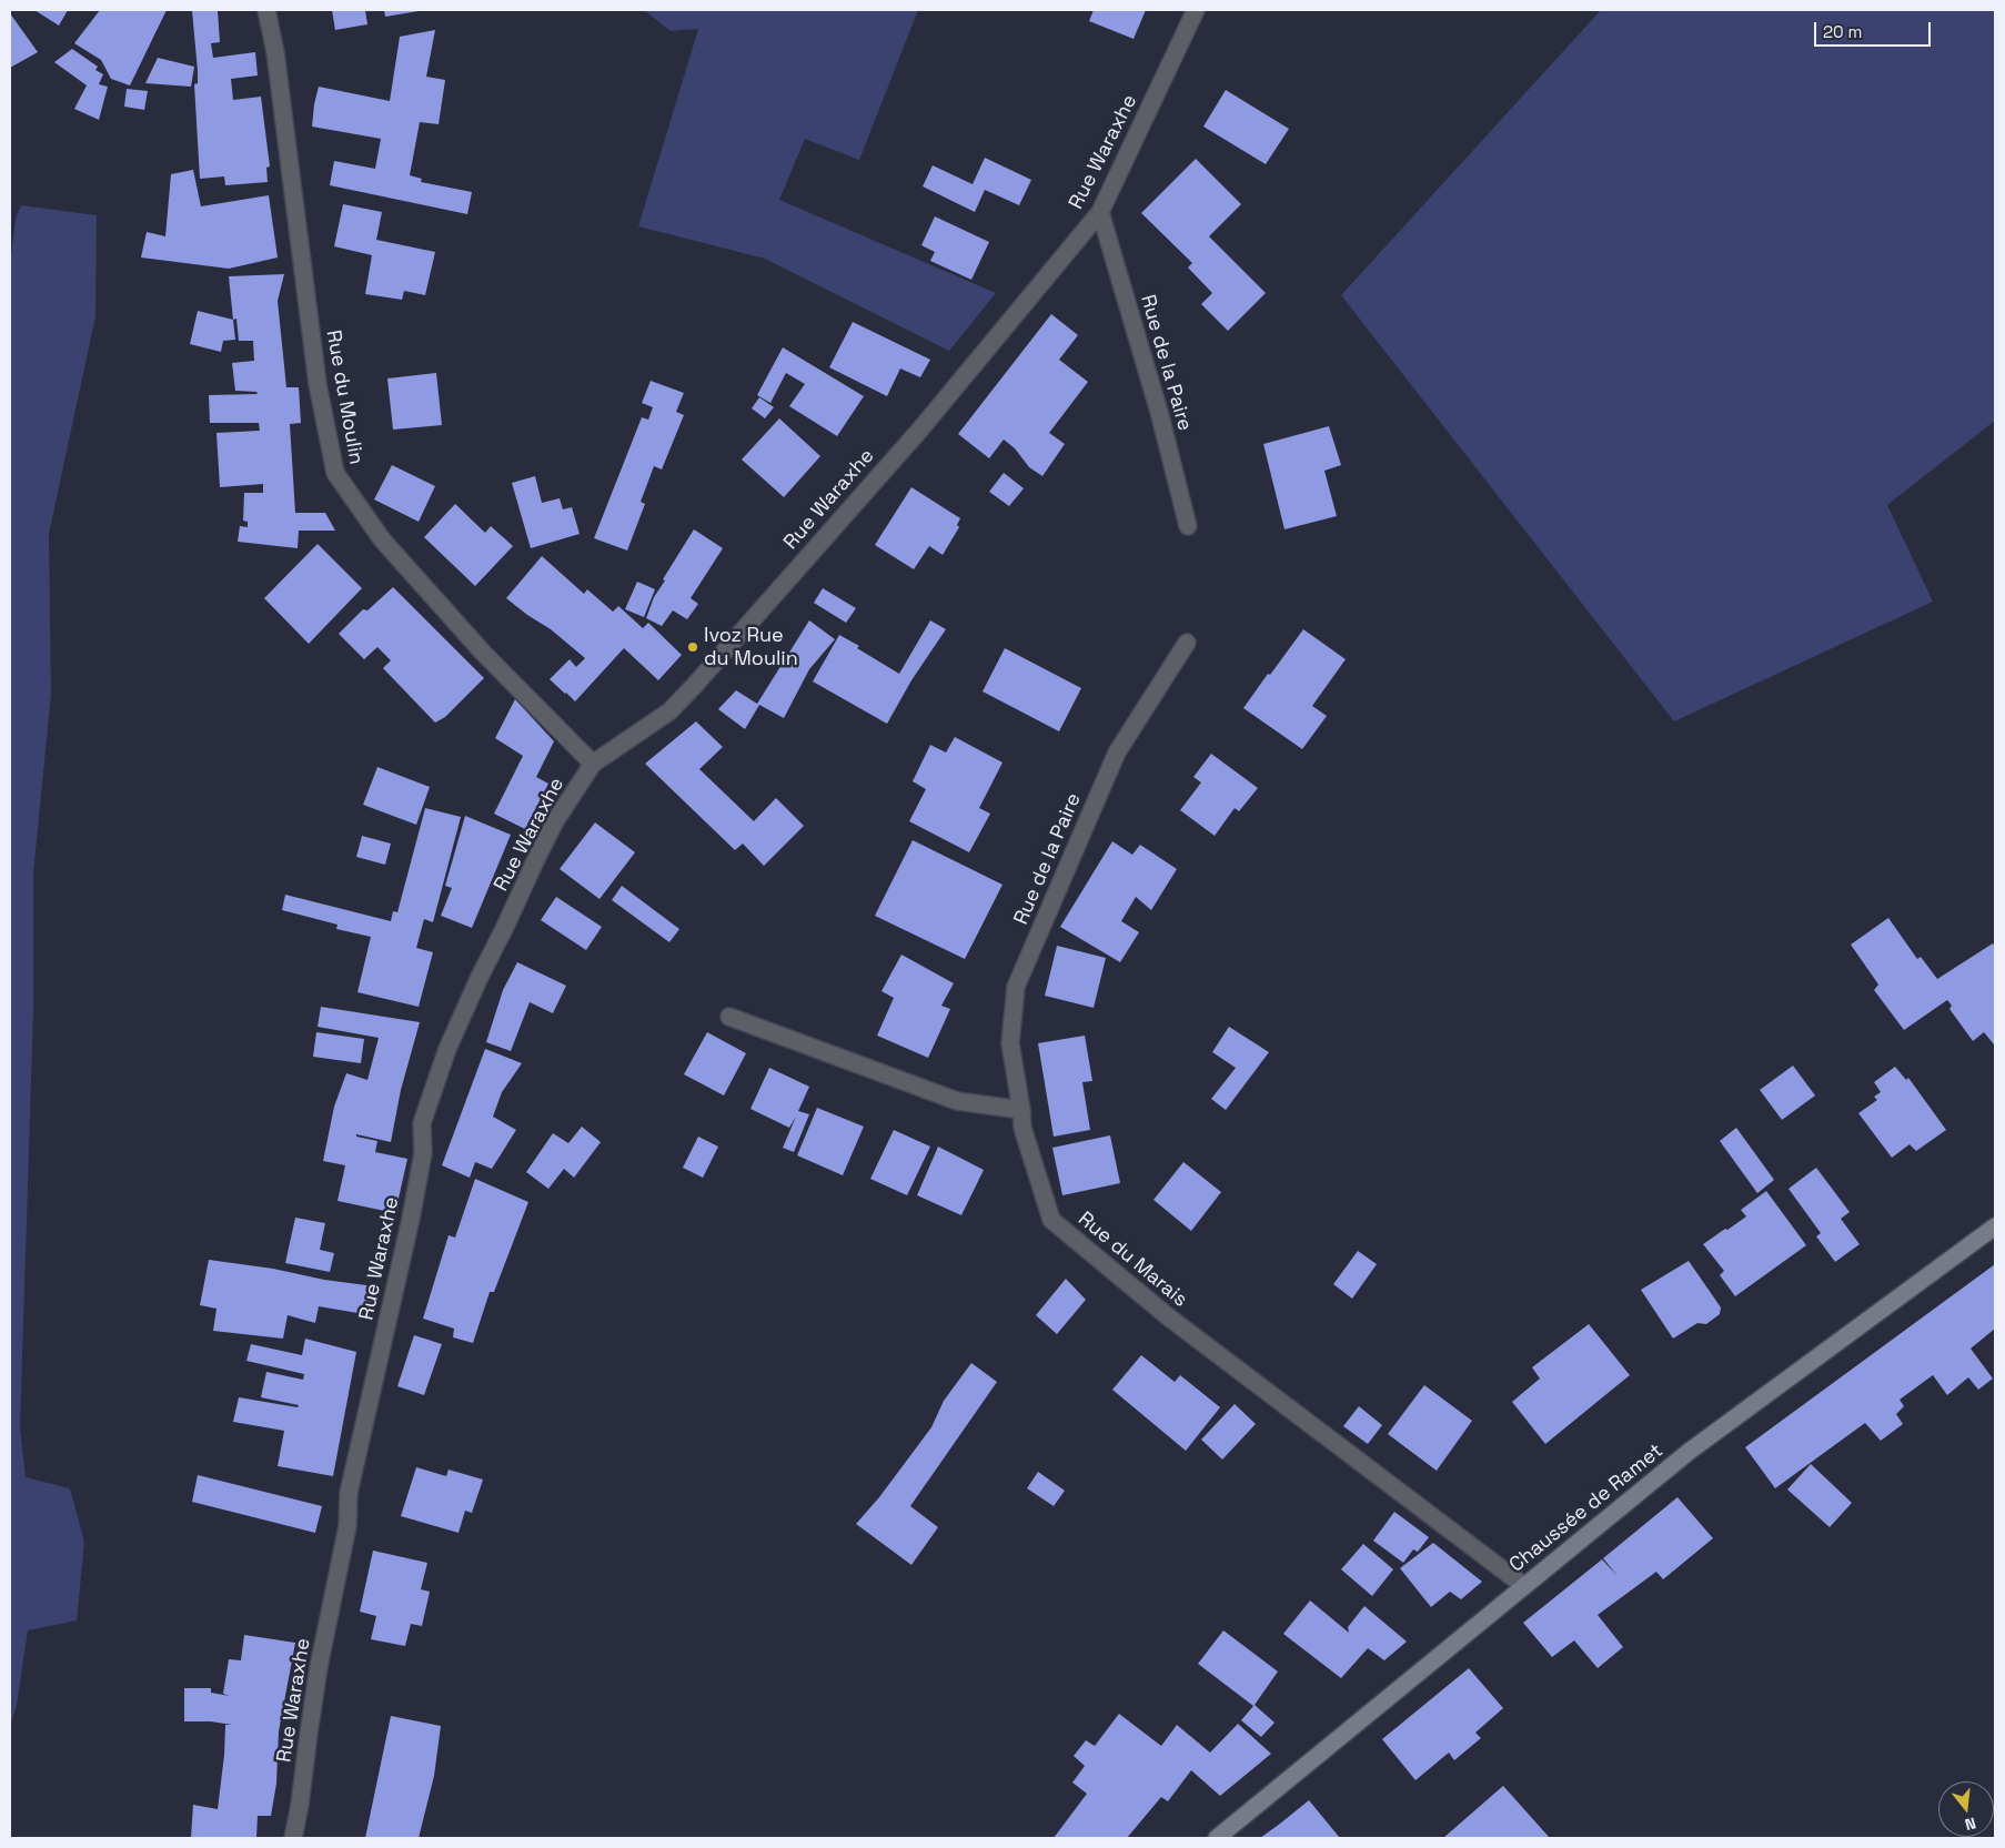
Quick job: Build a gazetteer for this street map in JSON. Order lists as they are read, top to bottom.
{
  "streets": {
    "main road": ["Chaussée de Ramet"],
    "street": [
      "Rue Waraxhe",
      "Rue de la Paire",
      "Rue du Moulin",
      "Rue du Marais"
    ]
  },
  "crossings": [
    ["Rue Waraxhe", "Rue de la Paire"],
    ["Rue Waraxhe", "Rue du Moulin"],
    ["Rue de la Paire", "Rue du Marais"],
    ["Rue du Marais", "Chaussée de Ramet"]
  ],
  "places": ["Ivoz Rue du Moulin"],
  "scale_bar": "20 m",
  "north": "bottom"
}
